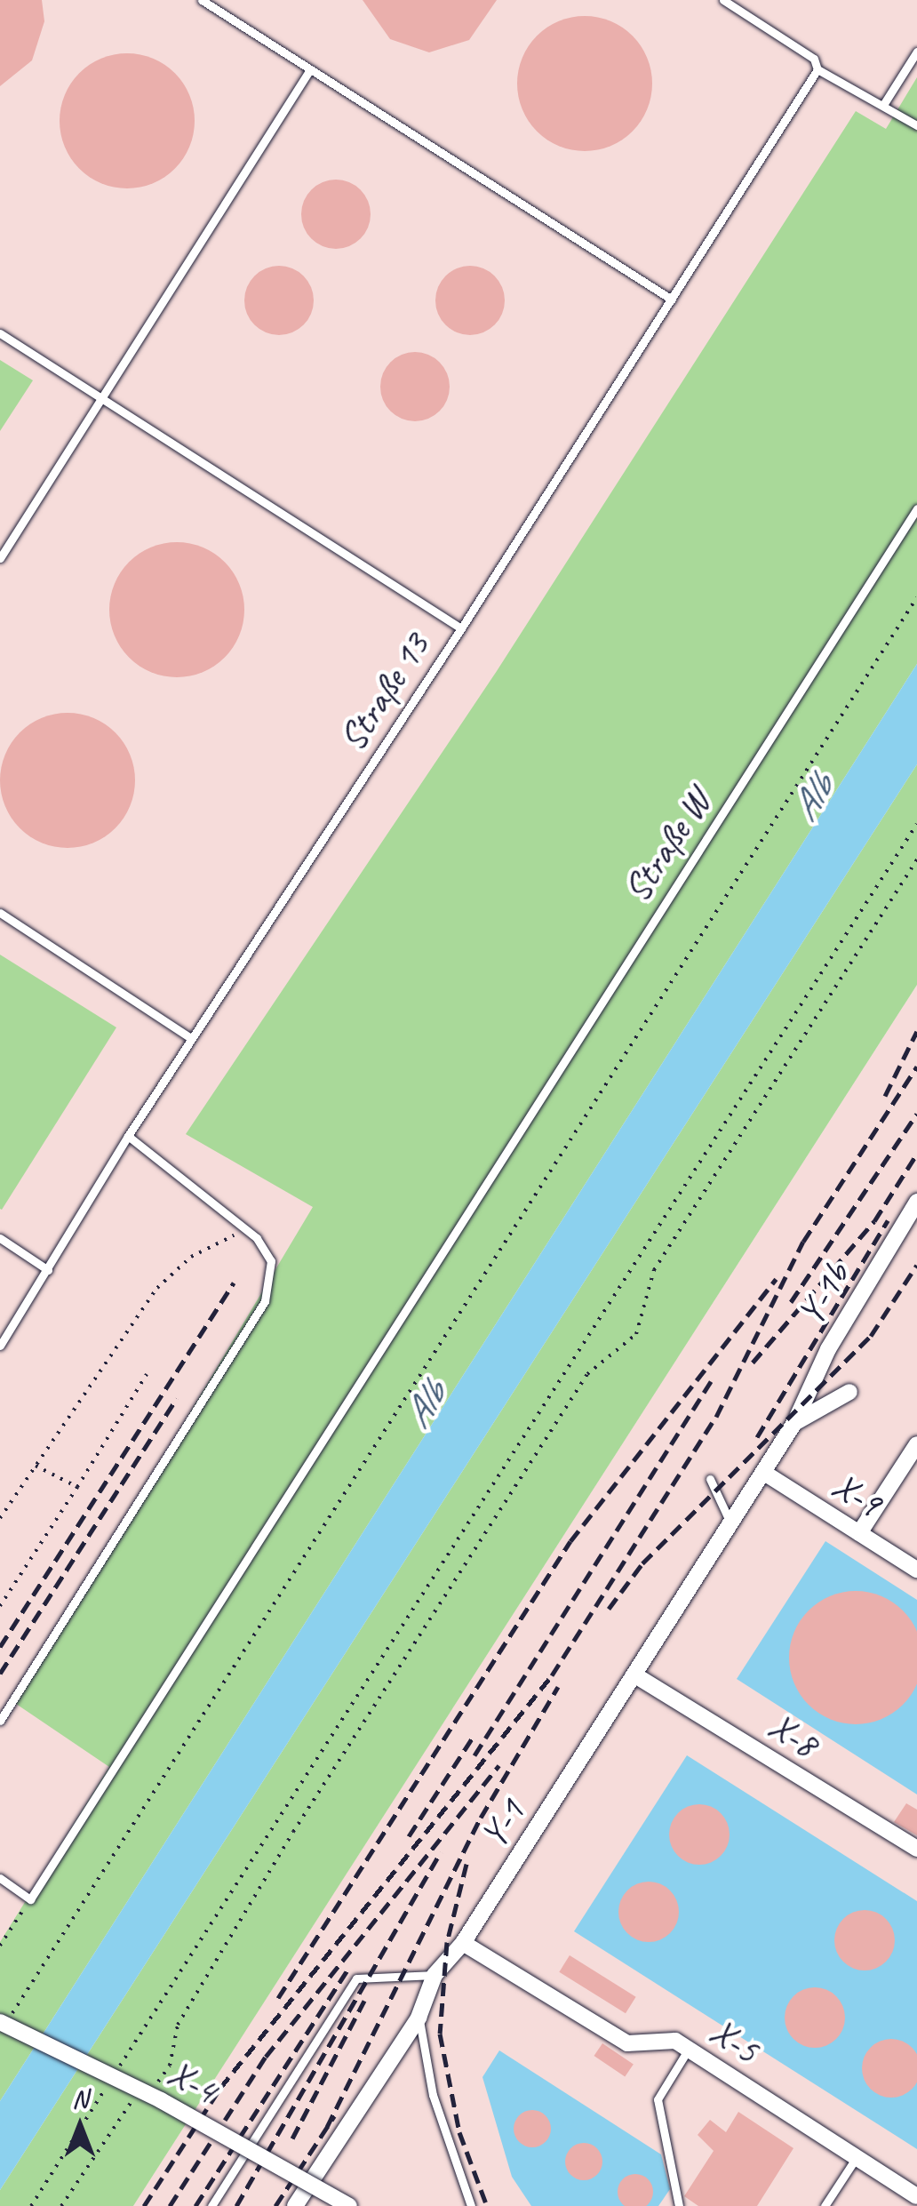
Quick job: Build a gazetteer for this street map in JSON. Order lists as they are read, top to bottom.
{
  "streets": {
    "street": [
      "Y-1b",
      "X-9",
      "X-8",
      "Y-1",
      "X-5",
      "X-4"
    ],
    "lane": ["Straße 13", "Straße W"]
  },
  "crossings": [
    ["Y-1b", "X-9"],
    ["Y-1b", "Y-1"],
    ["X-9", "Y-1"],
    ["X-8", "Y-1"],
    ["Y-1", "X-5"]
  ],
  "water": ["Alb"],
  "north": "top"
}
